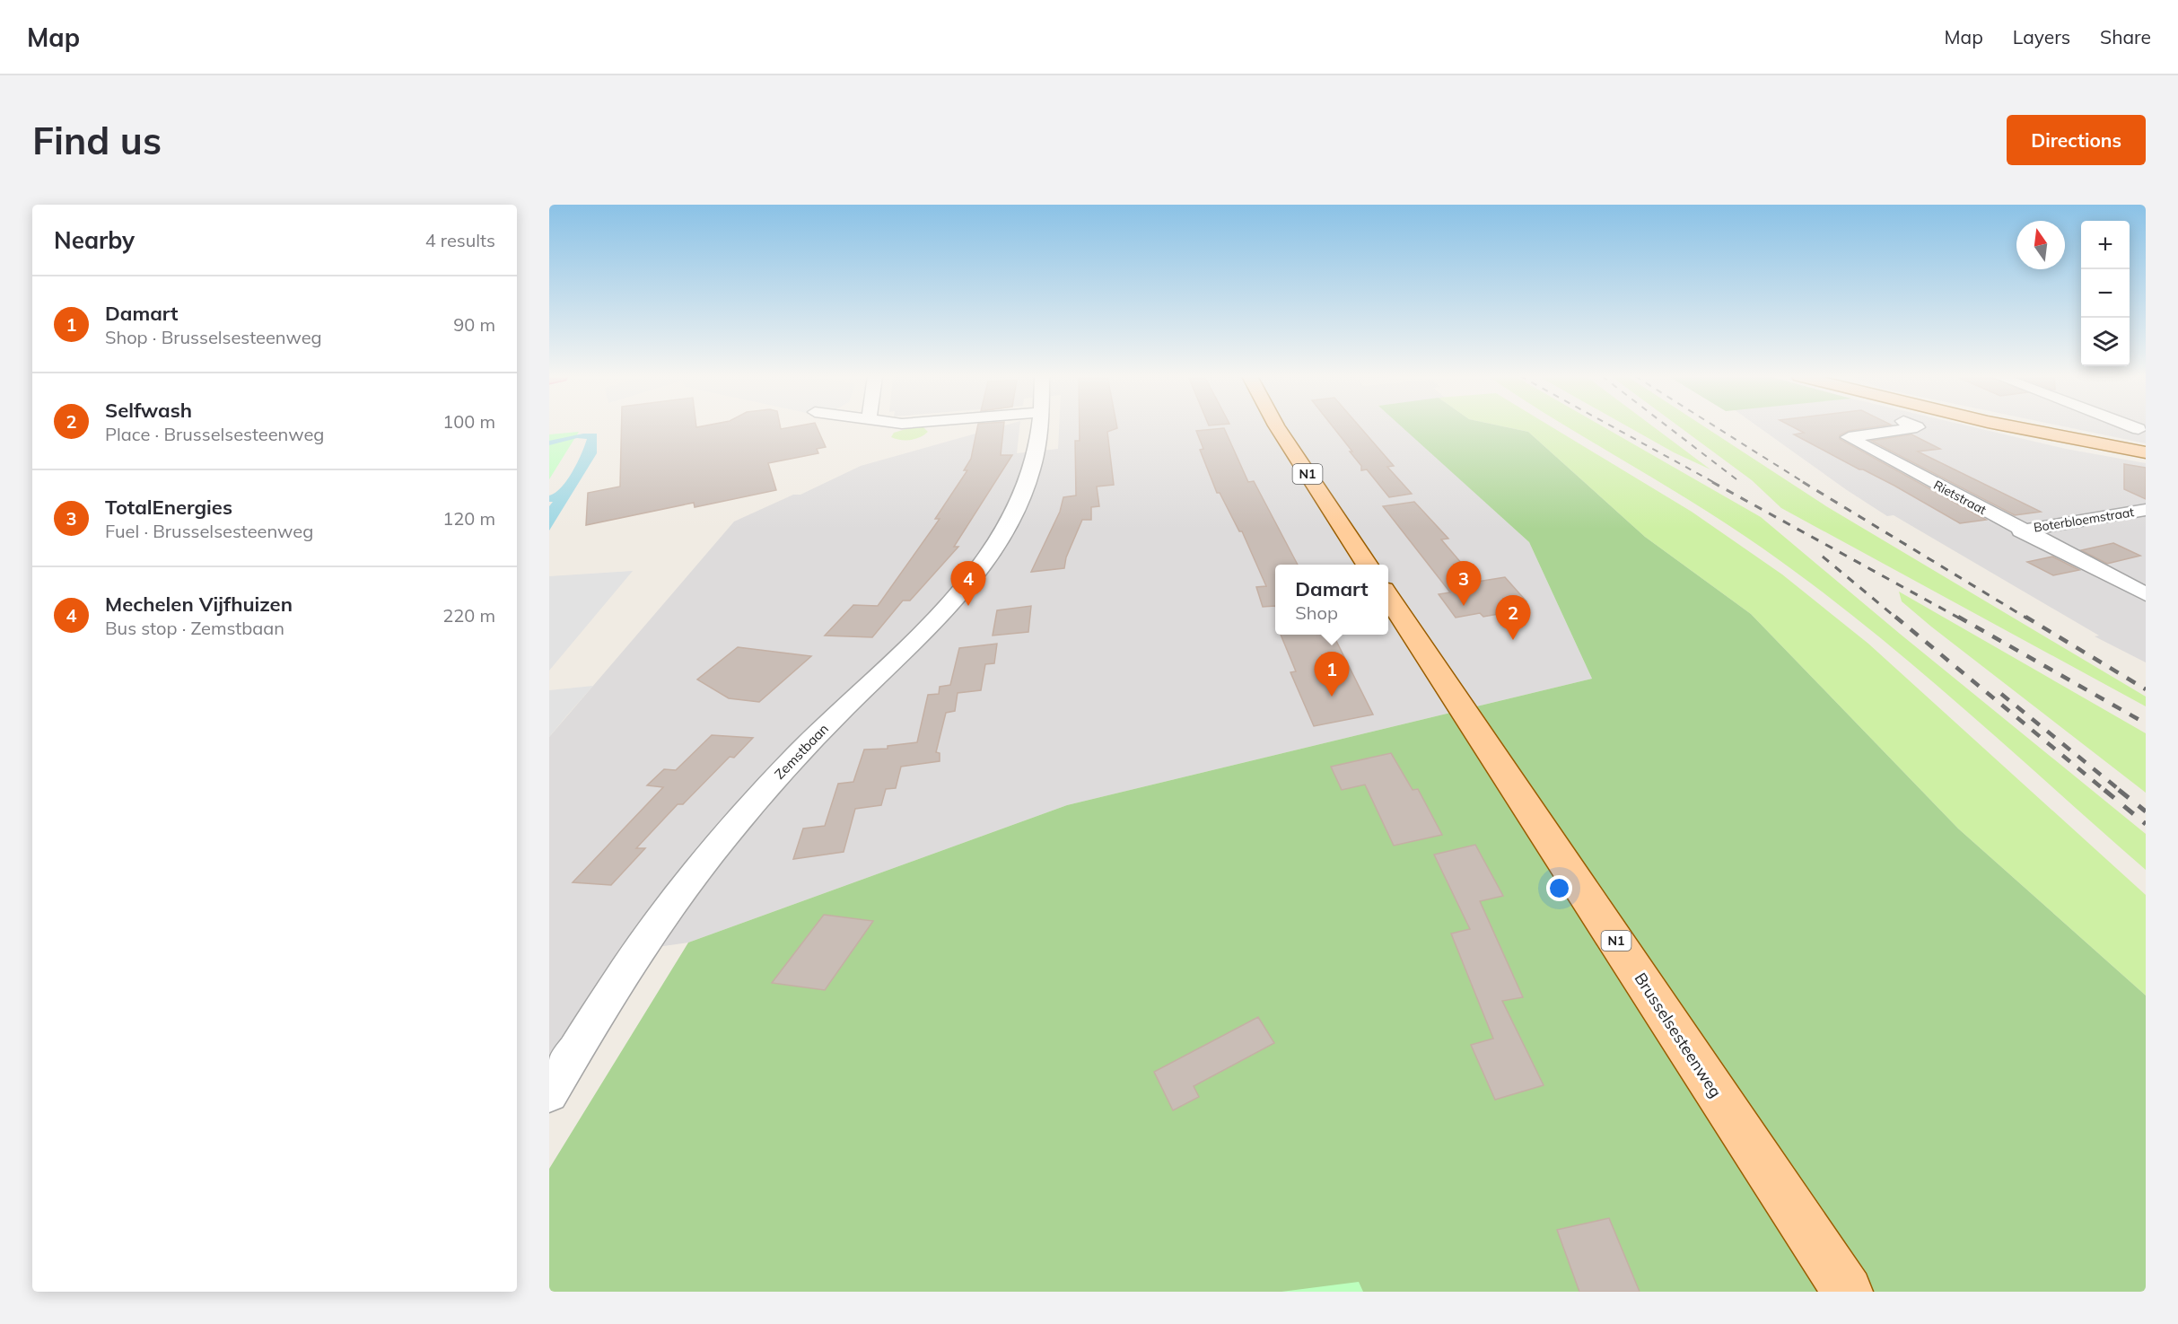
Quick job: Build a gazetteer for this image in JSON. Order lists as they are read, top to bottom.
{
  "streets": {
    "main road": ["N1", "Brusselsesteenweg"],
    "street": ["Rietstraat", "Boterbloemstraat", "Zemstbaan"]
  },
  "crossings": [
    ["Rietstraat", "Boterbloemstraat"]
  ],
  "north": "top",
  "page": {
    "header": "Map",
    "nav": ["Map", "Layers", "Share"],
    "buttons": "Directions",
    "title": "Find us",
    "heading": ["Nearby", "4 results"],
    "map_buttons": ["+", "−"],
    "list": [
      {
        "mark": "1",
        "name": "Damart",
        "note": "Shop · Brusselsesteenweg",
        "value": "90 m"
      },
      {
        "mark": "2",
        "name": "Selfwash",
        "note": "Place · Brusselsesteenweg",
        "value": "100 m"
      },
      {
        "mark": "3",
        "name": "TotalEnergies",
        "note": "Fuel · Brusselsesteenweg",
        "value": "120 m"
      },
      {
        "mark": "4",
        "name": "Mechelen Vijfhuizen",
        "note": "Bus stop · Zemstbaan",
        "value": "220 m"
      }
    ],
    "pins": [
      "3",
      "4",
      "2",
      "1"
    ],
    "popup": ["Damart", "Shop"]
  }
}
